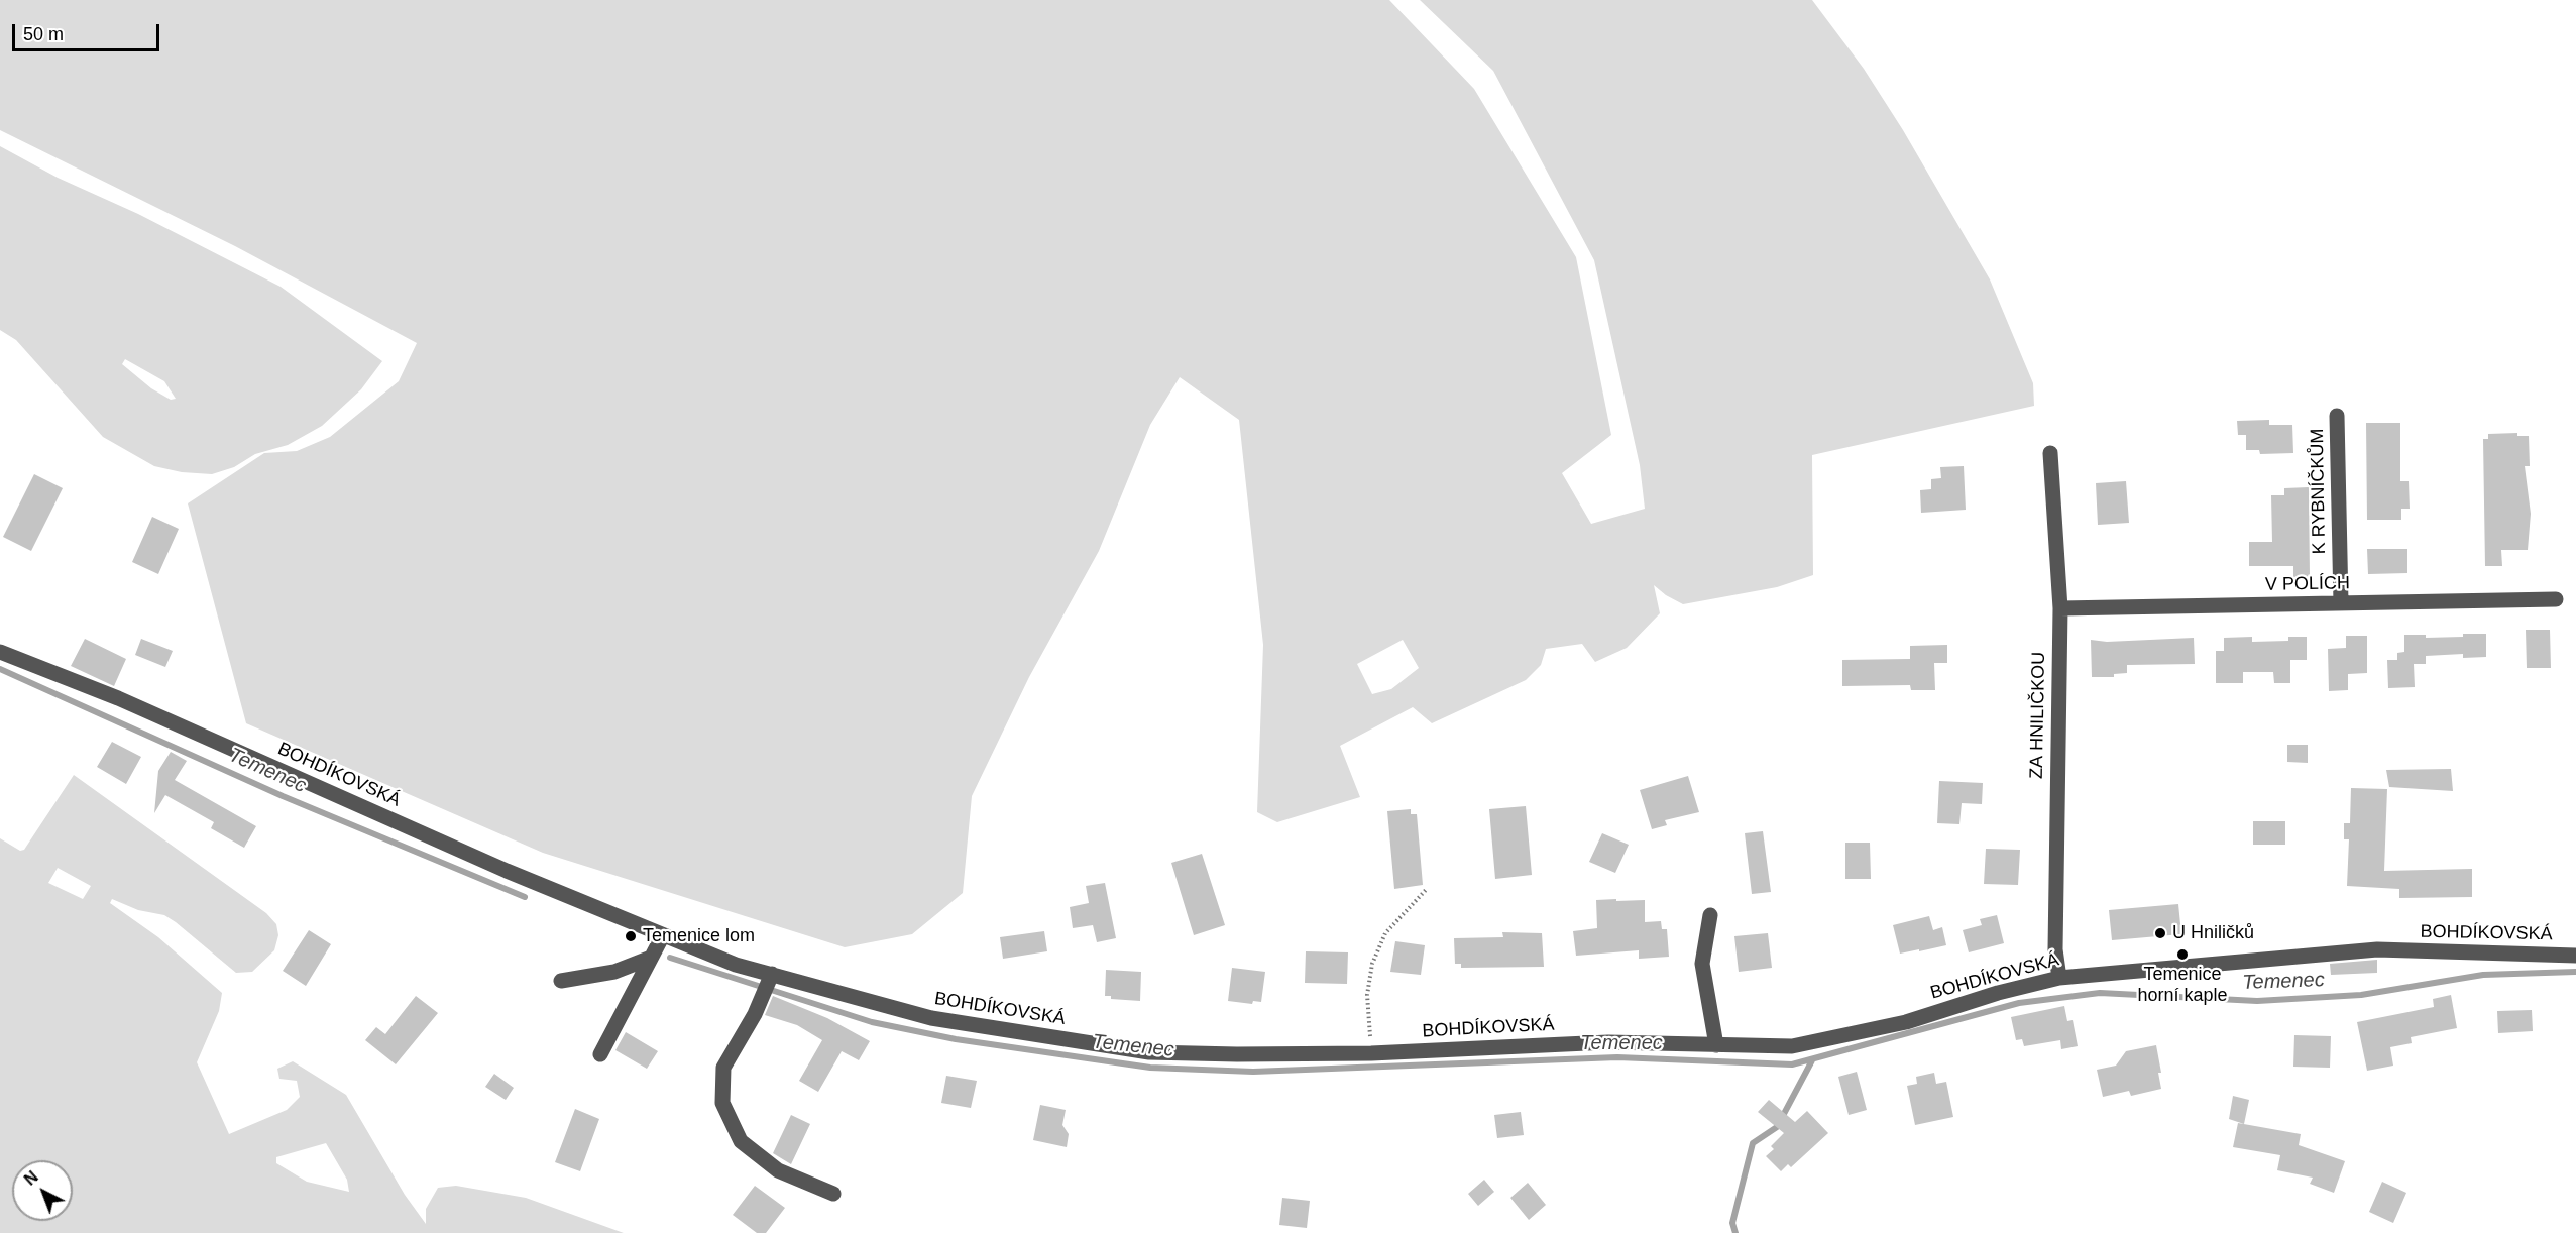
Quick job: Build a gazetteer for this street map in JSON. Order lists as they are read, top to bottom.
{
  "streets": {
    "street": [
      "K RYBNÍČKŮM",
      "V POLÍCH",
      "ZA HNILIČKOU",
      "BOHDÍKOVSKÁ"
    ]
  },
  "crossings": [
    ["K RYBNÍČKŮM", "V POLÍCH"],
    ["V POLÍCH", "ZA HNILIČKOU"],
    ["ZA HNILIČKOU", "BOHDÍKOVSKÁ"]
  ],
  "water": ["Temenec"],
  "places": ["U Hniličků", "Temenice lom", "Temenice horní kaple"],
  "scale_bar": "50 m",
  "north": "top left"
}
